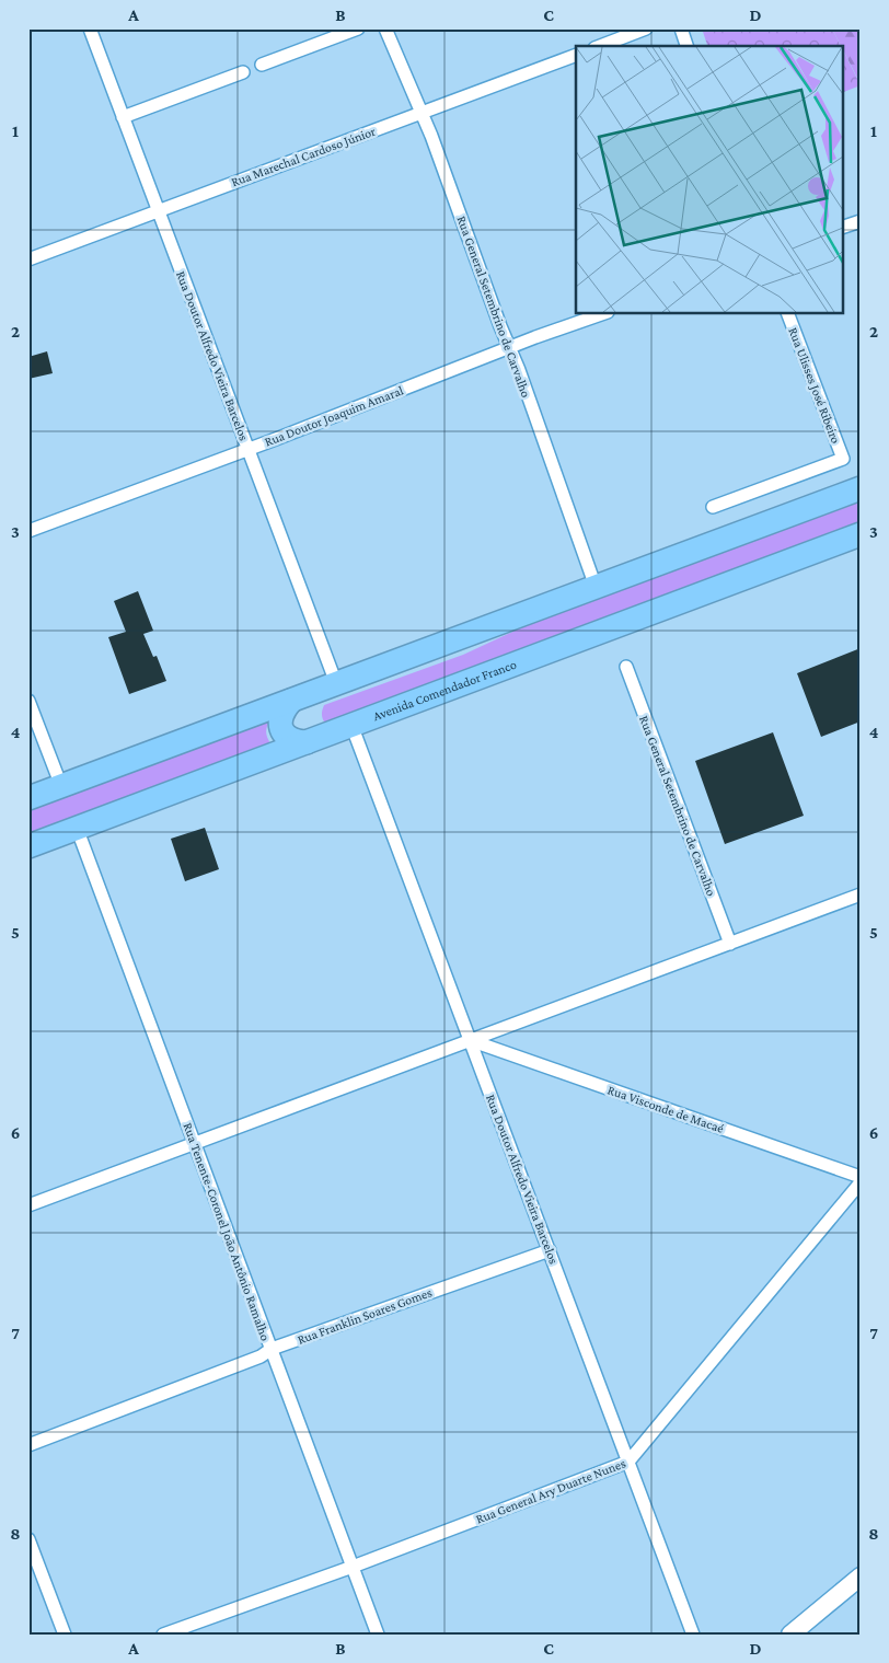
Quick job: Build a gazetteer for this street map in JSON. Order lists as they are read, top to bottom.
{
  "streets": {
    "highway": ["Avenida Comendador Franco"],
    "street": [
      "Rua Marechal Cardoso Júnior",
      "Rua General Setembrino de Carvalho",
      "Rua Doutor Alfredo Vieira Barcelos",
      "Rua Ulisses José Ribeiro",
      "Rua Doutor Joaquim Amaral",
      "Rua Visconde de Macaé",
      "Rua Tenente-Coronel João Antônio Ramalho",
      "Rua Franklin Soares Gomes",
      "Rua General Ary Duarte Nunes"
    ]
  },
  "crossings": [
    ["Rua Marechal Cardoso Júnior", "Rua General Setembrino de Carvalho"],
    ["Rua Marechal Cardoso Júnior", "Rua Doutor Alfredo Vieira Barcelos"],
    ["Rua General Setembrino de Carvalho", "Rua Doutor Joaquim Amaral"],
    ["Rua Doutor Alfredo Vieira Barcelos", "Rua Doutor Joaquim Amaral"],
    ["Rua Doutor Alfredo Vieira Barcelos", "Avenida Comendador Franco"],
    ["Rua Doutor Alfredo Vieira Barcelos", "Rua Visconde de Macaé"],
    ["Rua Doutor Alfredo Vieira Barcelos", "Rua Franklin Soares Gomes"],
    ["Rua Doutor Alfredo Vieira Barcelos", "Rua General Ary Duarte Nunes"],
    ["Avenida Comendador Franco", "Rua Tenente-Coronel João Antônio Ramalho"],
    ["Rua Tenente-Coronel João Antônio Ramalho", "Rua Franklin Soares Gomes"],
    ["Rua Tenente-Coronel João Antônio Ramalho", "Rua General Ary Duarte Nunes"]
  ],
  "grid": {
    "columns": [
      "A",
      "B",
      "C",
      "D"
    ],
    "rows": [
      "1",
      "2",
      "3",
      "4",
      "5",
      "6",
      "7",
      "8"
    ]
  }
}
